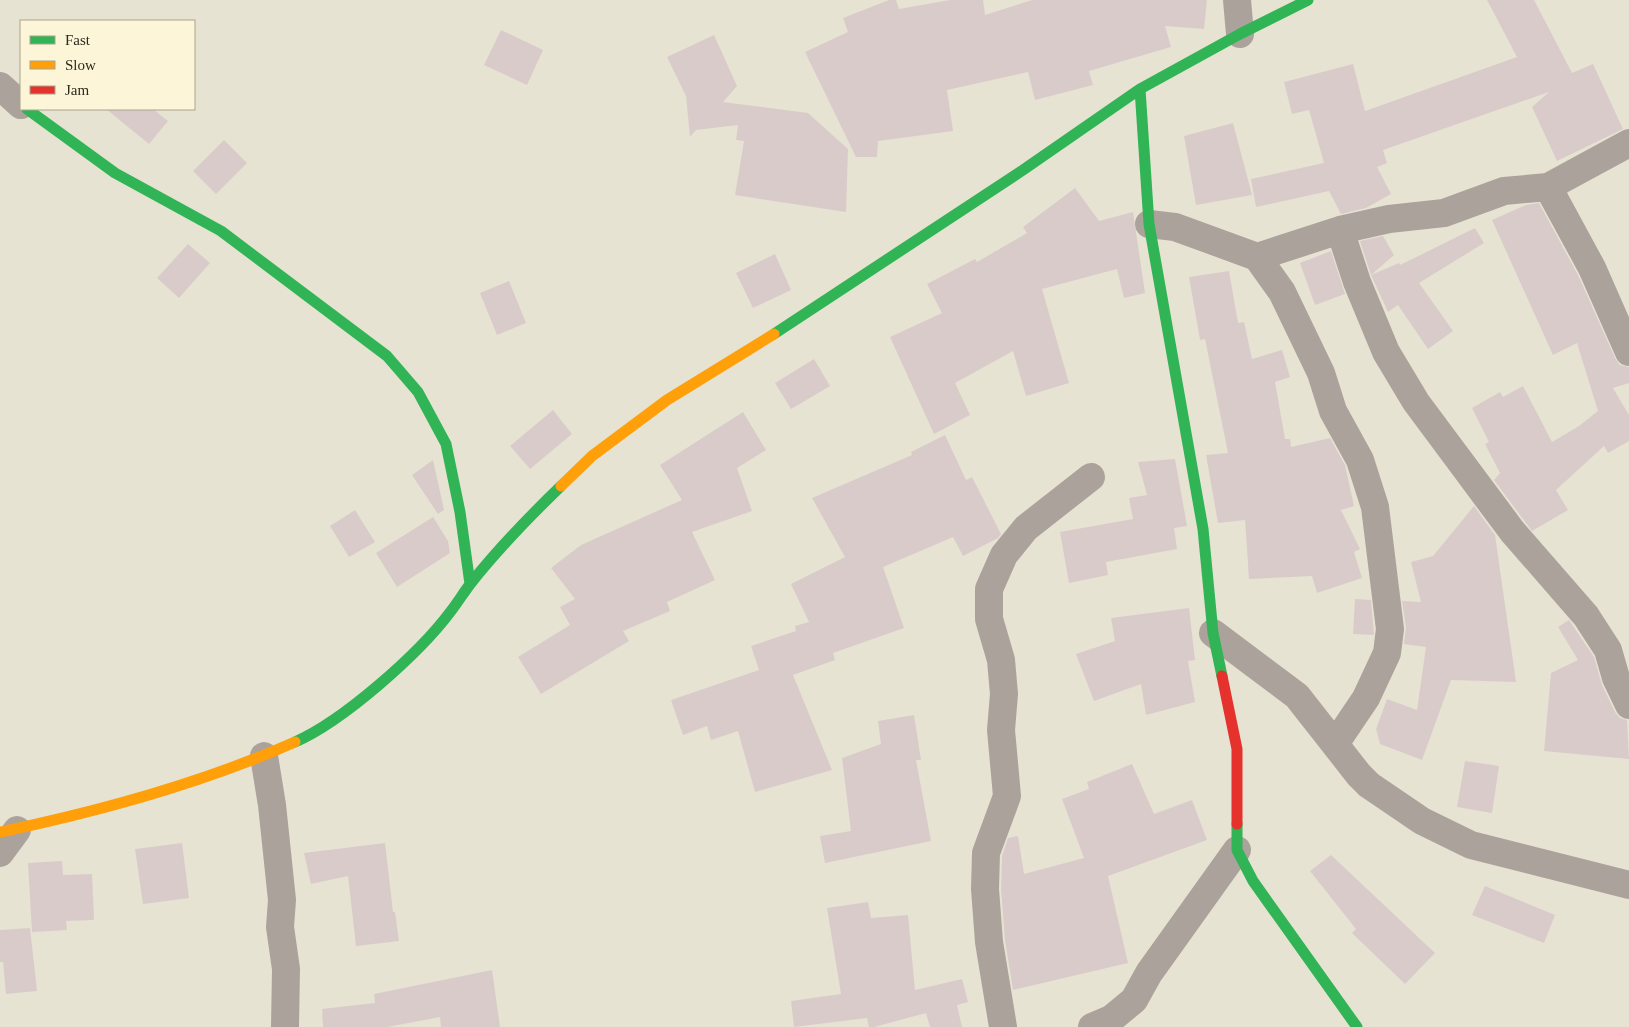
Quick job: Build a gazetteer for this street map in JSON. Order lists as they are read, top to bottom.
{
  "legend": ["Fast", "Slow", "Jam"]
}
